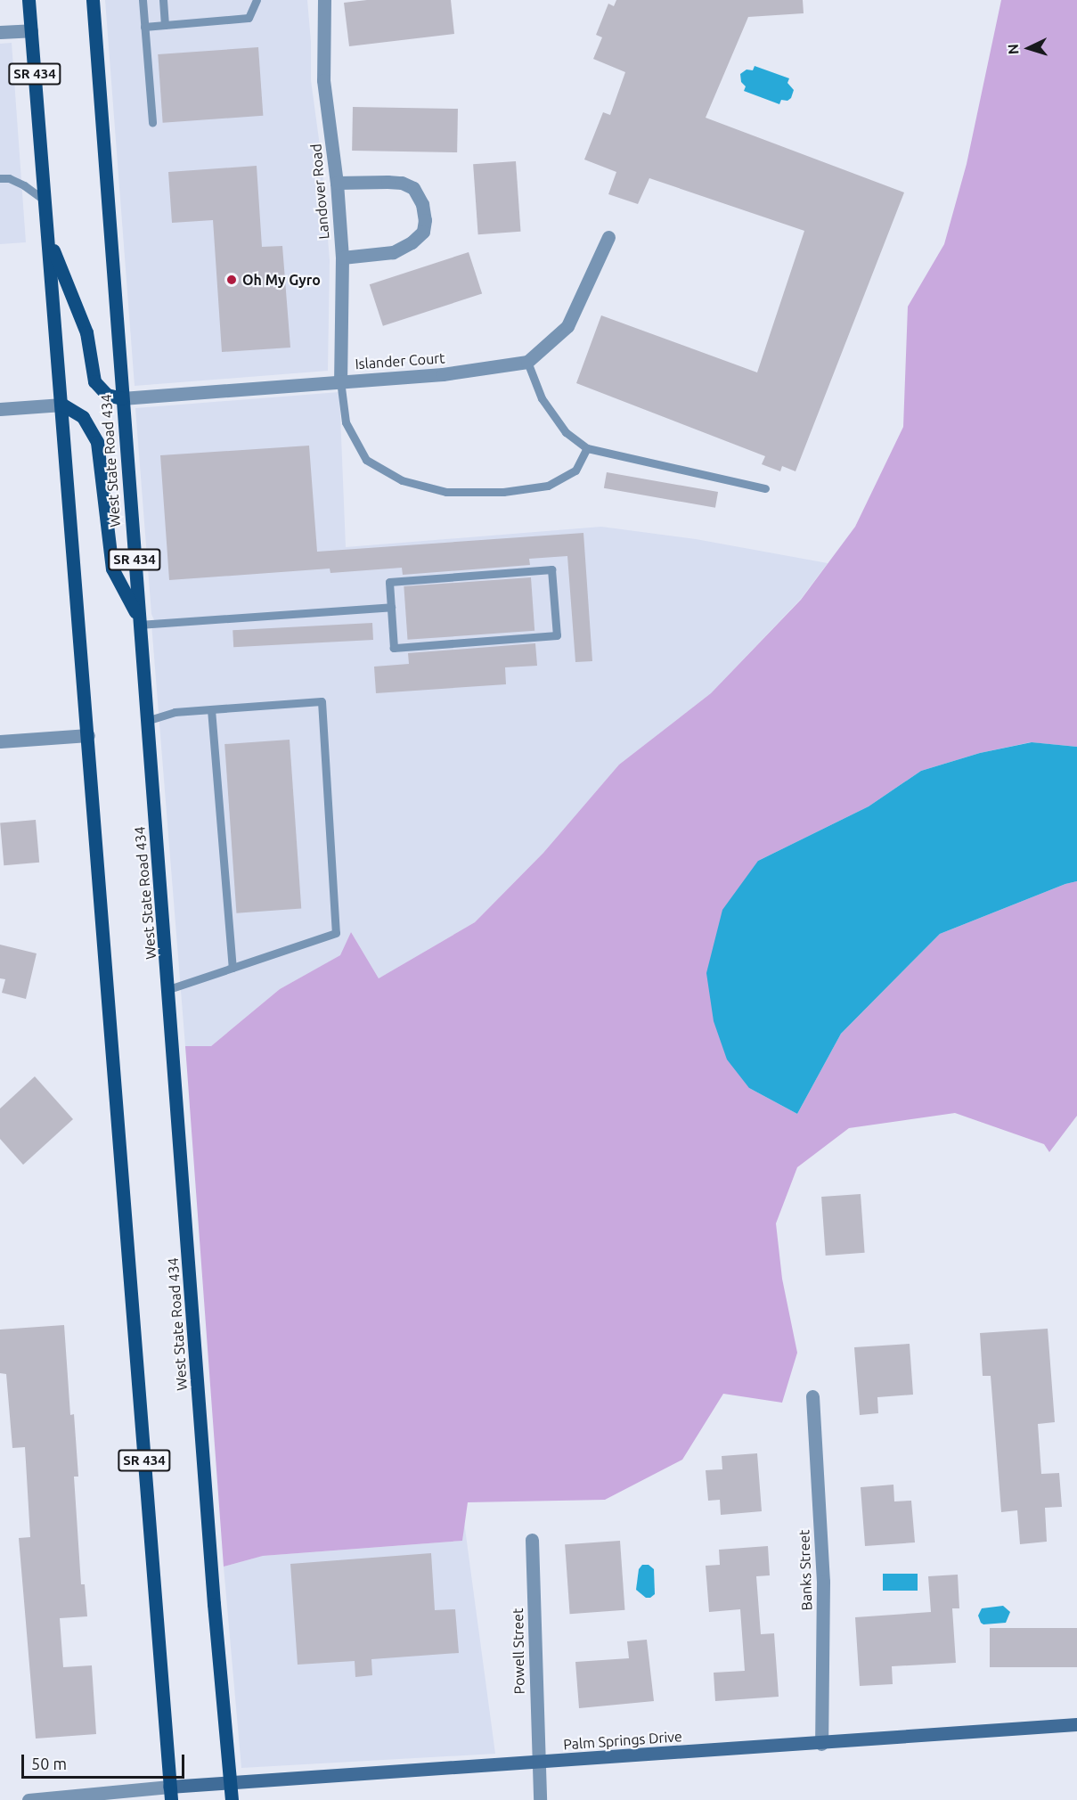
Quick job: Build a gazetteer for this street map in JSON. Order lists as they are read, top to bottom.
{
  "streets": {
    "main road": ["SR 434", "West State Road 434"],
    "street": [
      "Landover Road",
      "Islander Court",
      "Banks Street",
      "Powell Street",
      "Palm Springs Drive"
    ]
  },
  "crossings": [
    ["SR 434", "West State Road 434"],
    ["SR 434", "Palm Springs Drive"],
    ["Landover Road", "Islander Court"],
    ["Islander Court", "West State Road 434"],
    ["West State Road 434", "Palm Springs Drive"],
    ["Banks Street", "Palm Springs Drive"],
    ["Powell Street", "Palm Springs Drive"]
  ],
  "places": ["Oh My Gyro"],
  "scale_bar": "50 m",
  "north": "left"
}
